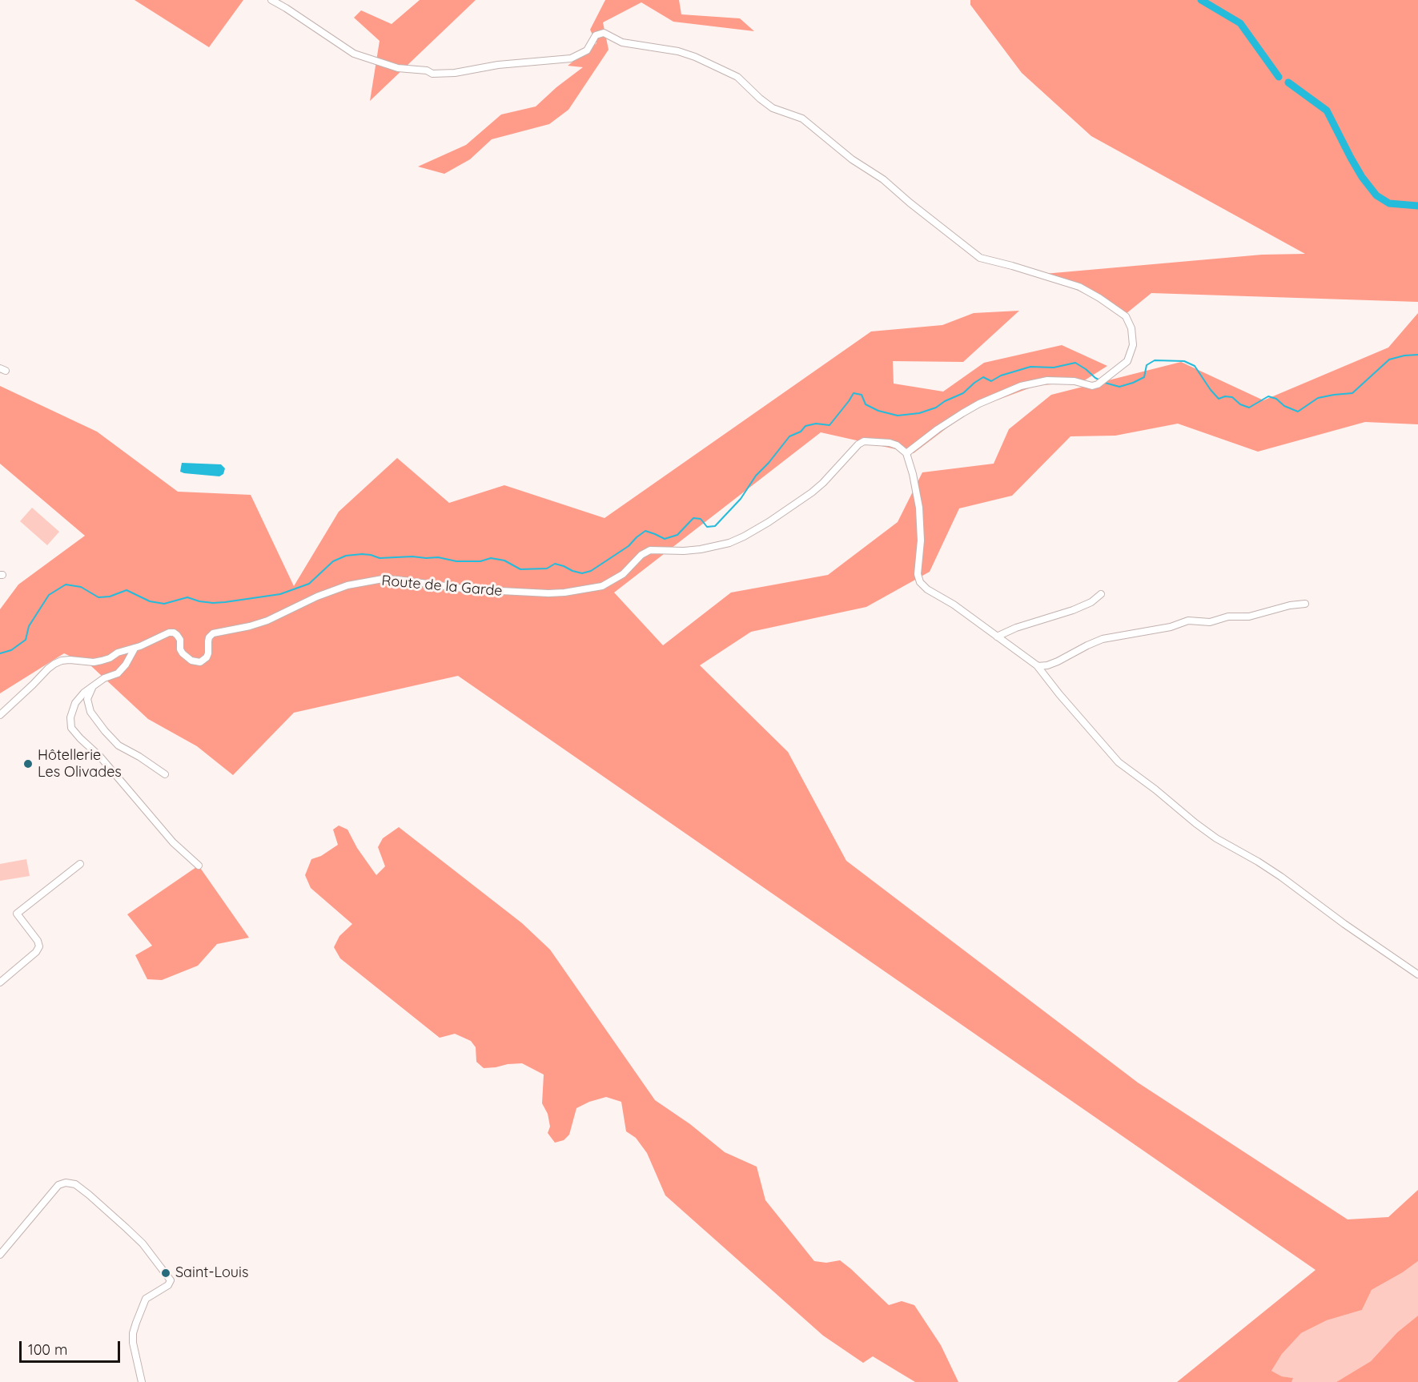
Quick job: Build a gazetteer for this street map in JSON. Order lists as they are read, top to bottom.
{
  "streets": {
    "street": ["Route de la Garde"]
  },
  "places": ["Hôtellerie Les Olivades", "Saint-Louis"],
  "scale_bar": "100 m"
}
